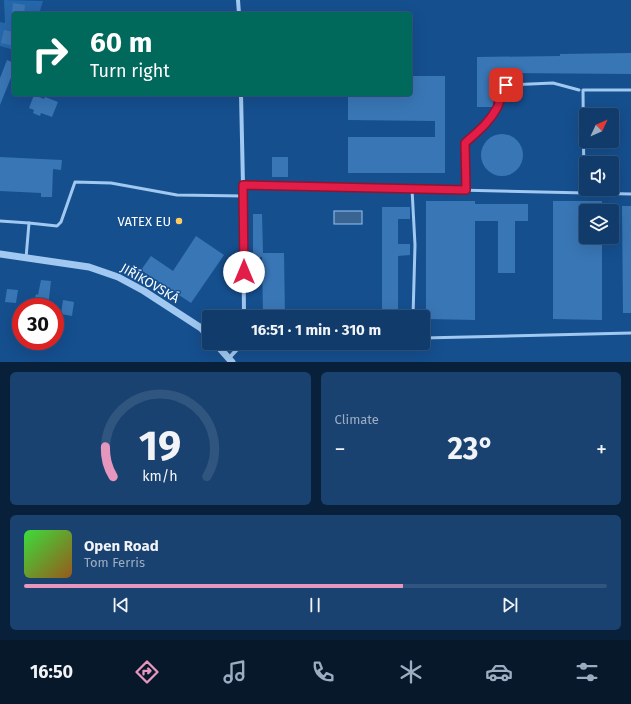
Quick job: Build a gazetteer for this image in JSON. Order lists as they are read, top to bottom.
{
  "streets": {
    "street": ["JIŘÍKOVSKÁ"]
  },
  "places": ["VATEX EU"],
  "north": "top right",
  "page": {
    "turn": ["60 m", "Turn right"],
    "limit": "30",
    "trip": "16:51 · 1 min · 310 m",
    "tile": "Climate",
    "heat": ["−", "23°", "+"],
    "song": ["Open Road", "Tom Ferris"],
    "tabs": "16:50",
    "gauge": ["19", "km/h"]
  }
}
